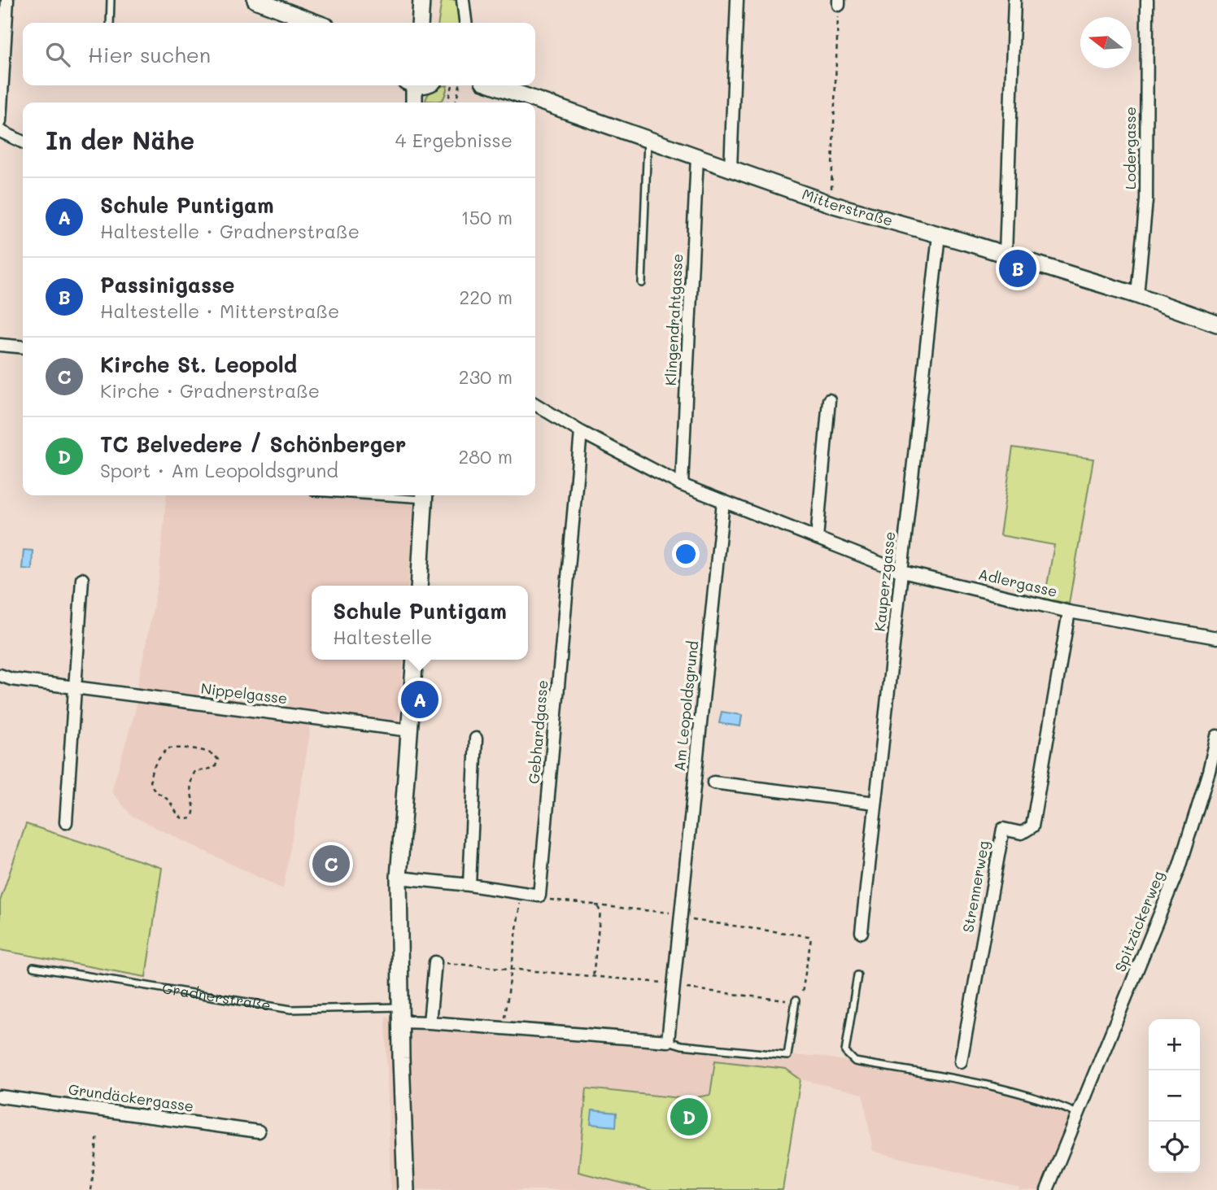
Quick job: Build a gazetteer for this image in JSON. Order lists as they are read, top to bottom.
{
  "streets": {
    "main road": ["Mitterstraße"],
    "street": [
      "Lodergasse",
      "Klingendrahtgasse",
      "Kauperzgasse",
      "Adlergasse",
      "Nippelgasse",
      "Am Leopoldsgrund",
      "Gebhardgasse",
      "Strennerweg",
      "Spitzäckerweg",
      "Grundäckergasse"
    ],
    "lane": ["Gradnerstraße"]
  },
  "crossings": [
    ["Lodergasse", "Mitterstraße"],
    ["Mitterstraße", "Klingendrahtgasse"],
    ["Mitterstraße", "Kauperzgasse"],
    ["Klingendrahtgasse", "Adlergasse"],
    ["Kauperzgasse", "Adlergasse"],
    ["Adlergasse", "Am Leopoldsgrund"],
    ["Adlergasse", "Gebhardgasse"],
    ["Adlergasse", "Strennerweg"]
  ],
  "north": "left",
  "page": {
    "search": "Hier suchen",
    "heading": ["In der Nähe", "4 Ergebnisse"],
    "list": [
      {
        "mark": "A",
        "name": "Schule Puntigam",
        "note": "Haltestelle · Gradnerstraße",
        "value": "150 m"
      },
      {
        "mark": "B",
        "name": "Passinigasse",
        "note": "Haltestelle · Mitterstraße",
        "value": "220 m"
      },
      {
        "mark": "C",
        "name": "Kirche St. Leopold",
        "note": "Kirche · Gradnerstraße",
        "value": "230 m"
      },
      {
        "mark": "D",
        "name": "TC Belvedere / Schönberger",
        "note": "Sport · Am Leopoldsgrund",
        "value": "280 m"
      }
    ],
    "pins": [
      "B",
      "A",
      "C",
      "D"
    ],
    "popup": ["Schule Puntigam", "Haltestelle"],
    "map_buttons": ["+", "−"]
  }
}
